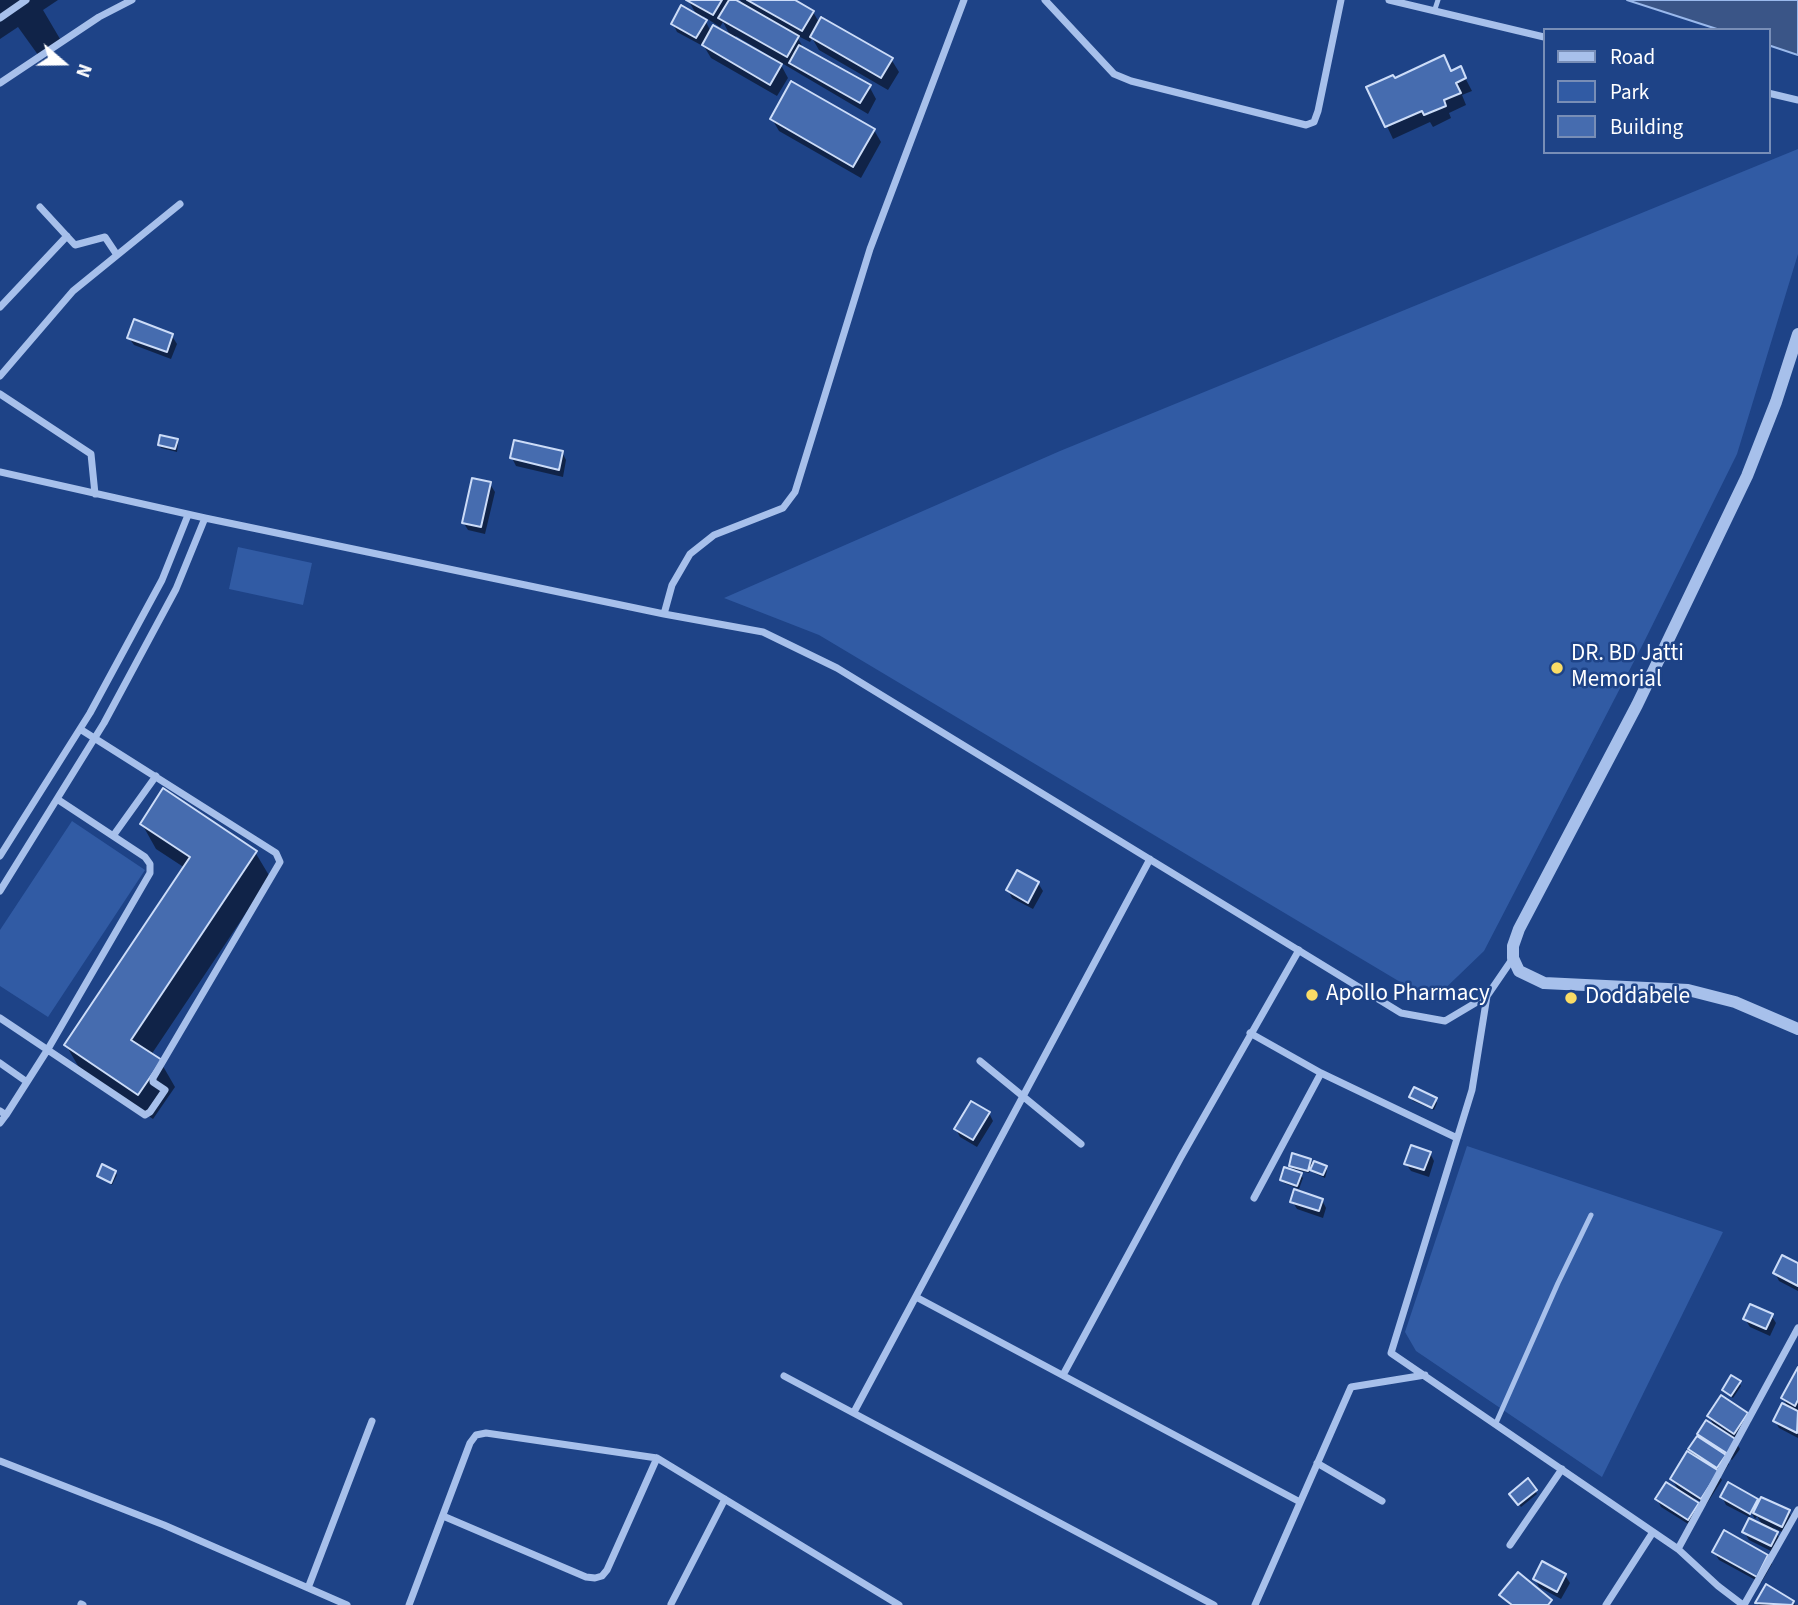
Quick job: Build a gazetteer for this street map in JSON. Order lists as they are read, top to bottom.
{
  "places": ["DR. BD Jatti Memorial", "Apollo Pharmacy", "Doddabele"],
  "legend": ["Road", "Park", "Building"],
  "north": "right"
}
